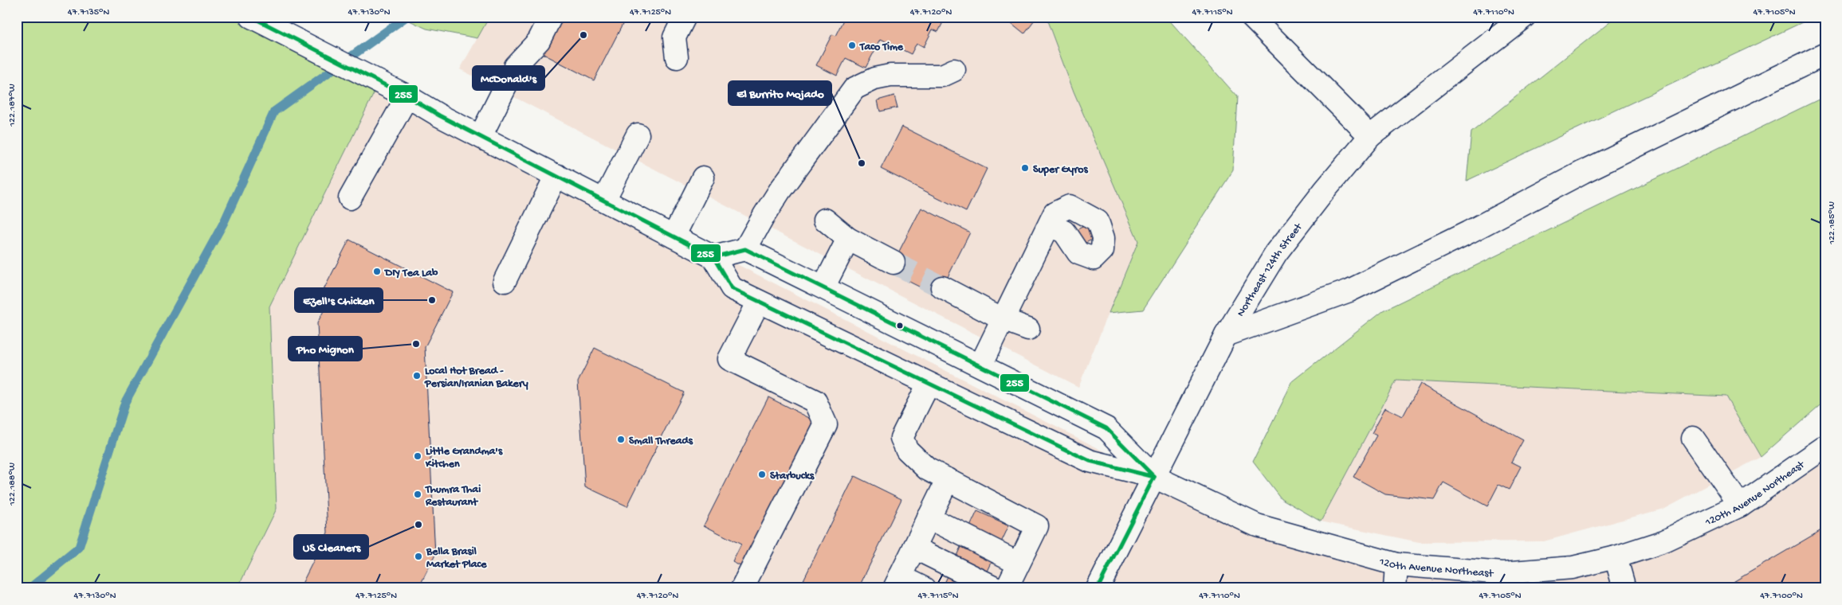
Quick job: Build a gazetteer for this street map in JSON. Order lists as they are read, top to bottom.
{
  "streets": {
    "main road": ["Northeast 124th Street", "120th Avenue Northeast"]
  },
  "crossings": [
    ["Northeast 124th Street", "120th Avenue Northeast"]
  ],
  "places": [
    "McDonald's",
    "Taco Time",
    "El Burrito Mojado",
    "Super Gyros",
    "DIY Tea Lab",
    "Ezell's Chicken",
    "Pho Mignon",
    "Local Hot Bread - Persian/Iranian Bakery",
    "Small Threads",
    "Little Grandma's Kitchen",
    "Starbucks",
    "Thumra Thai Restaurant",
    "US Cleaners",
    "Bella Brasil Market Place"
  ],
  "lines": ["transit line 255"],
  "coordinates": [
    "47.7135°N",
    "47.7130°N",
    "47.7125°N",
    "47.7120°N",
    "47.7115°N",
    "47.7110°N",
    "47.7105°N",
    "122.187°W",
    "122.185°W",
    "122.188°W",
    "47.7100°N"
  ]
}
